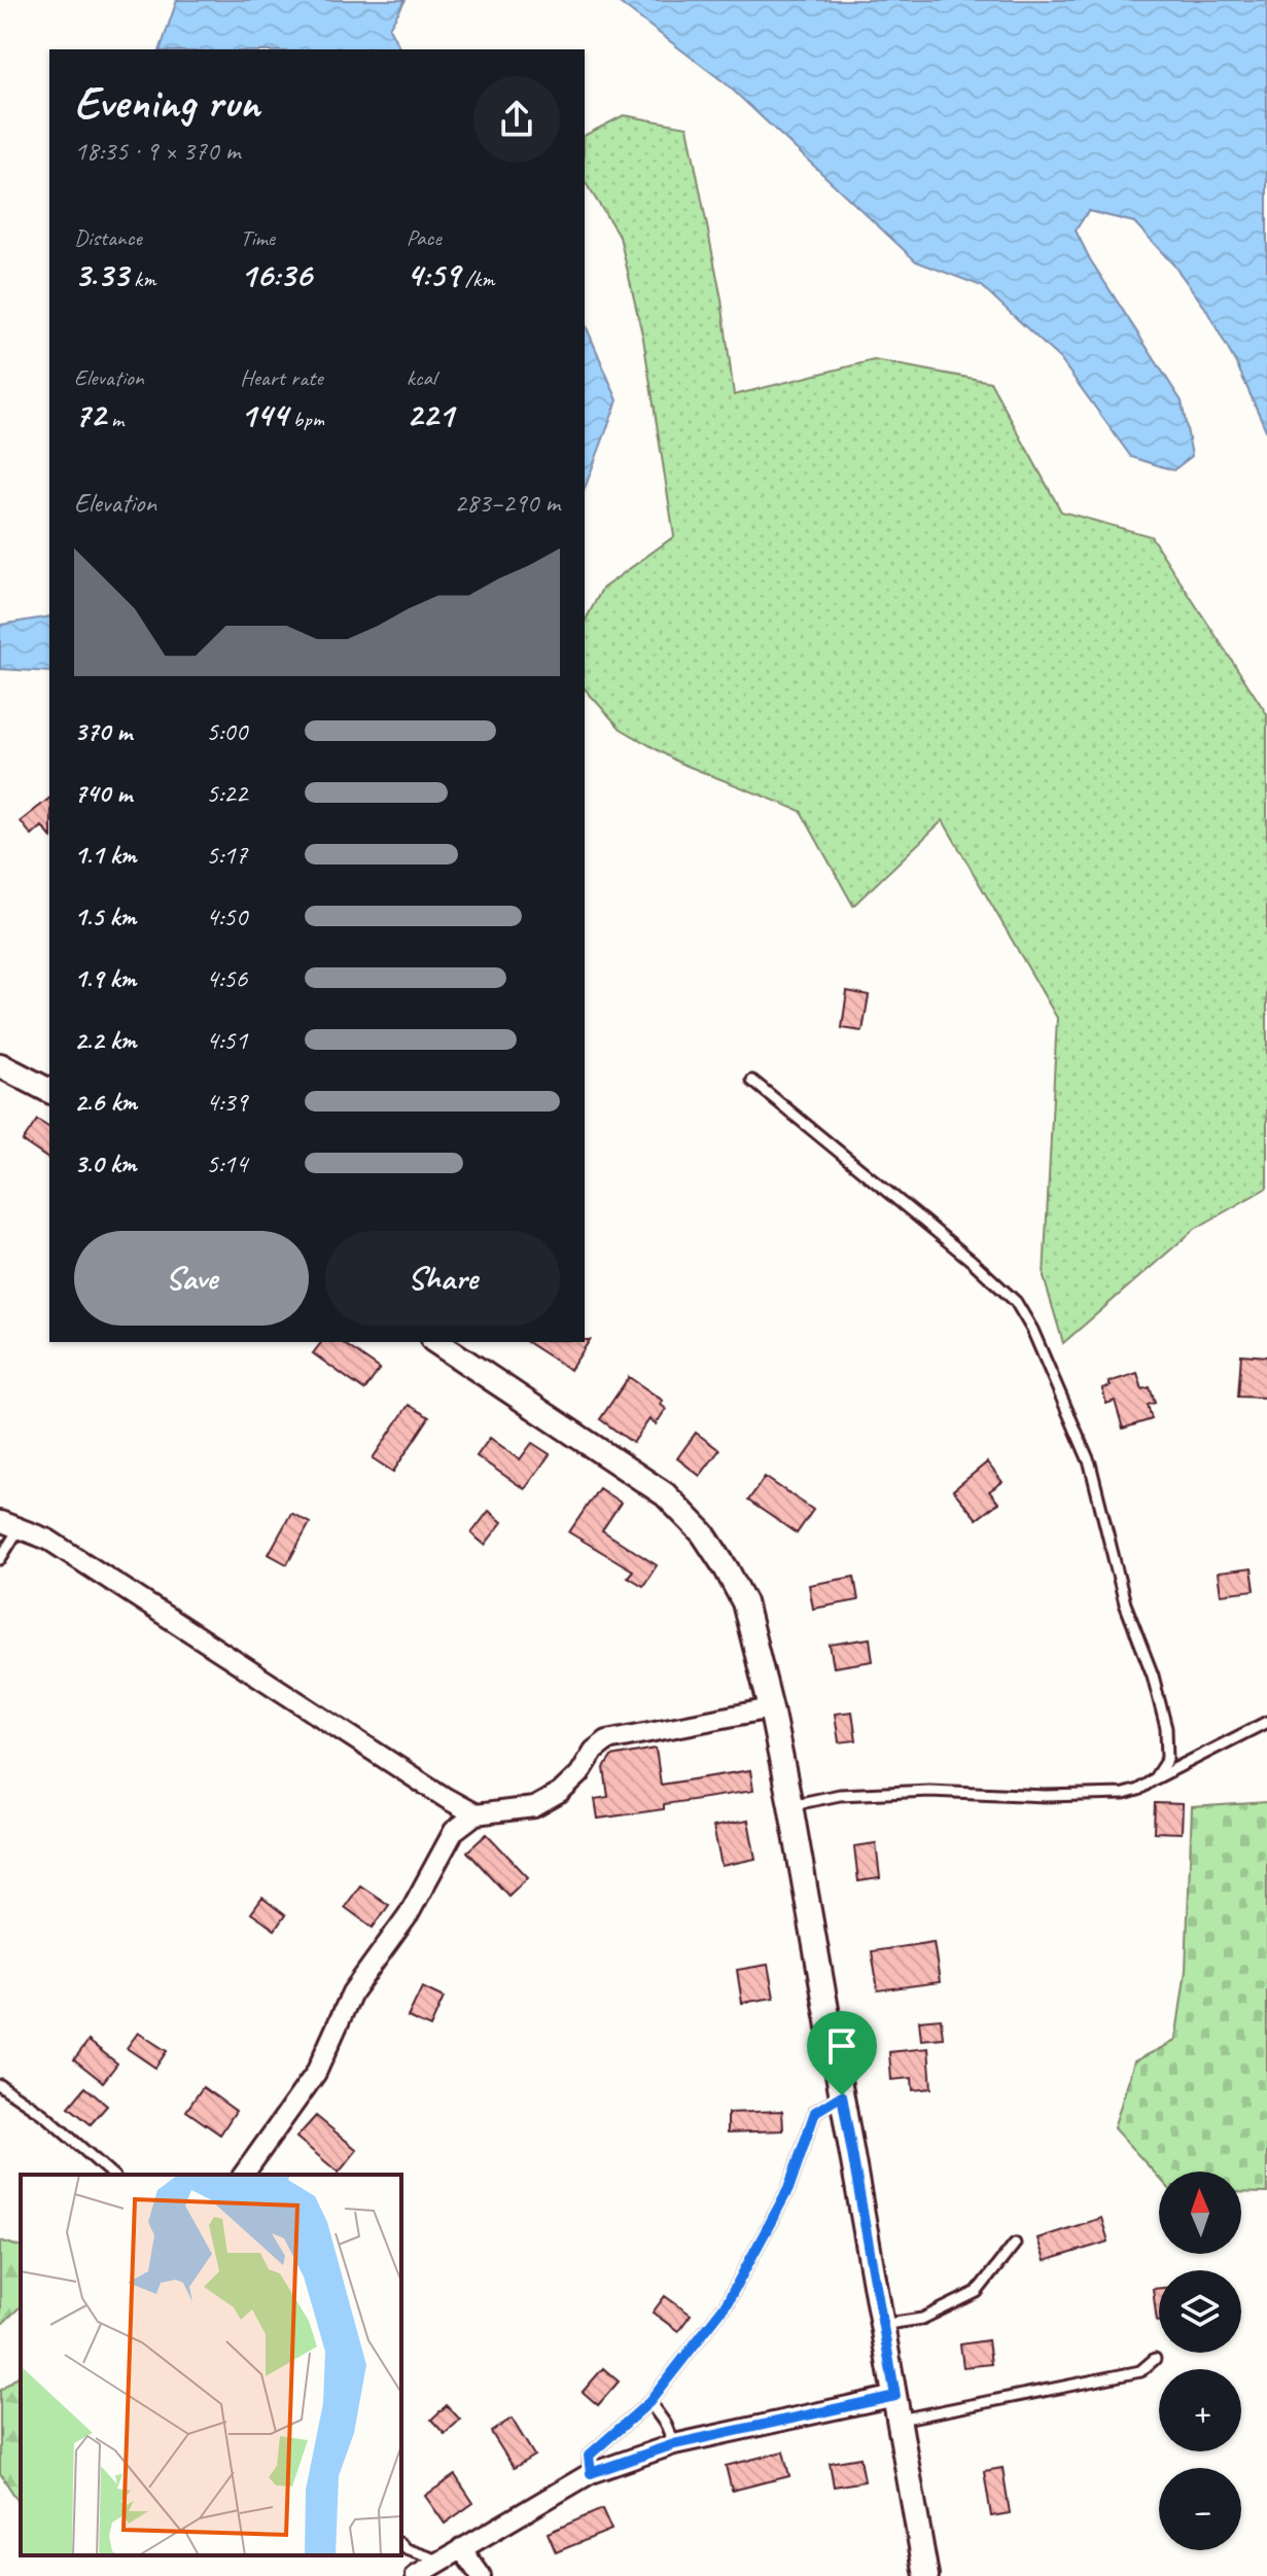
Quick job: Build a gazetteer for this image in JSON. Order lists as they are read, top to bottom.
{
  "north": "top",
  "page": {
    "heading": ["Evening run", "18:35 · 9 × 370 m"],
    "stats": [
      ["Distance", "3.33 km"],
      ["Time", "16:36"],
      ["Pace", "4:59 /km"],
      ["Elevation", "72 m"],
      ["Heart rate", "144 bpm"],
      ["kcal", "221"]
    ],
    "chart": ["Elevation", "283–290 m"],
    "list": [
      {
        "name": "370 m",
        "note": "5:00"
      },
      {
        "name": "740 m",
        "note": "5:22"
      },
      {
        "name": "1.1 km",
        "note": "5:17"
      },
      {
        "name": "1.5 km",
        "note": "4:50"
      },
      {
        "name": "1.9 km",
        "note": "4:56"
      },
      {
        "name": "2.2 km",
        "note": "4:51"
      },
      {
        "name": "2.6 km",
        "note": "4:39"
      },
      {
        "name": "3.0 km",
        "note": "5:14"
      }
    ],
    "buttons": ["Save", "Share"],
    "map_buttons": ["+", "−"]
  }
}
